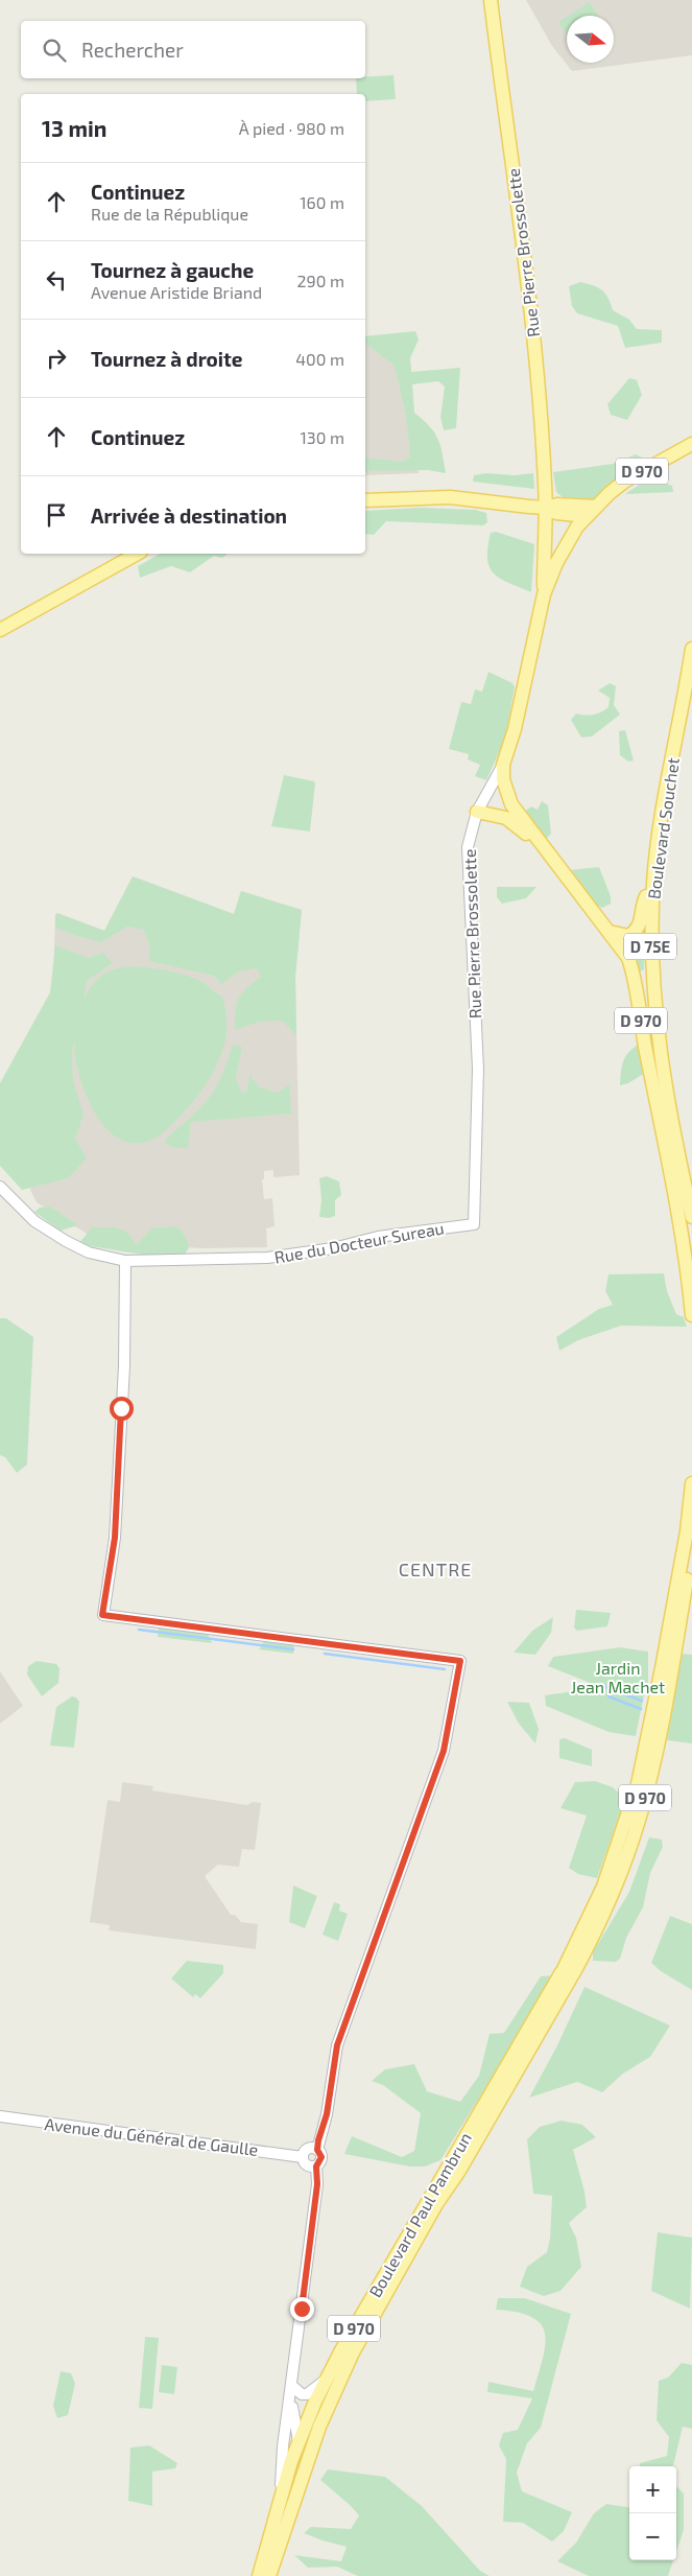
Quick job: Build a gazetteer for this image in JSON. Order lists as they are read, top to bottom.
{
  "streets": {
    "main road": [
      "Rue Pierre Brossolette",
      "D 970",
      "Boulevard Souchet",
      "D 75E",
      "Boulevard Paul Pambrun"
    ],
    "street": ["Rue du Docteur Sureau", "Avenue du Général de Gaulle"]
  },
  "crossings": [
    ["Rue Pierre Brossolette", "D 970"],
    ["Rue Pierre Brossolette", "Rue du Docteur Sureau"],
    ["D 970", "Boulevard Souchet"],
    ["D 970", "Boulevard Paul Pambrun"]
  ],
  "districts": ["CENTRE"],
  "parks": ["Jardin Jean Machet"],
  "north": "right",
  "page": {
    "search": "Rechercher",
    "heading": ["13 min", "À pied · 980 m"],
    "list": [
      ["Continuez", "Rue de la République", "160 m"],
      ["Tournez à gauche", "Avenue Aristide Briand", "290 m"],
      ["Tournez à droite", "400 m"],
      ["Continuez", "130 m"],
      "Arrivée à destination"
    ],
    "map_buttons": ["+", "−"]
  }
}
